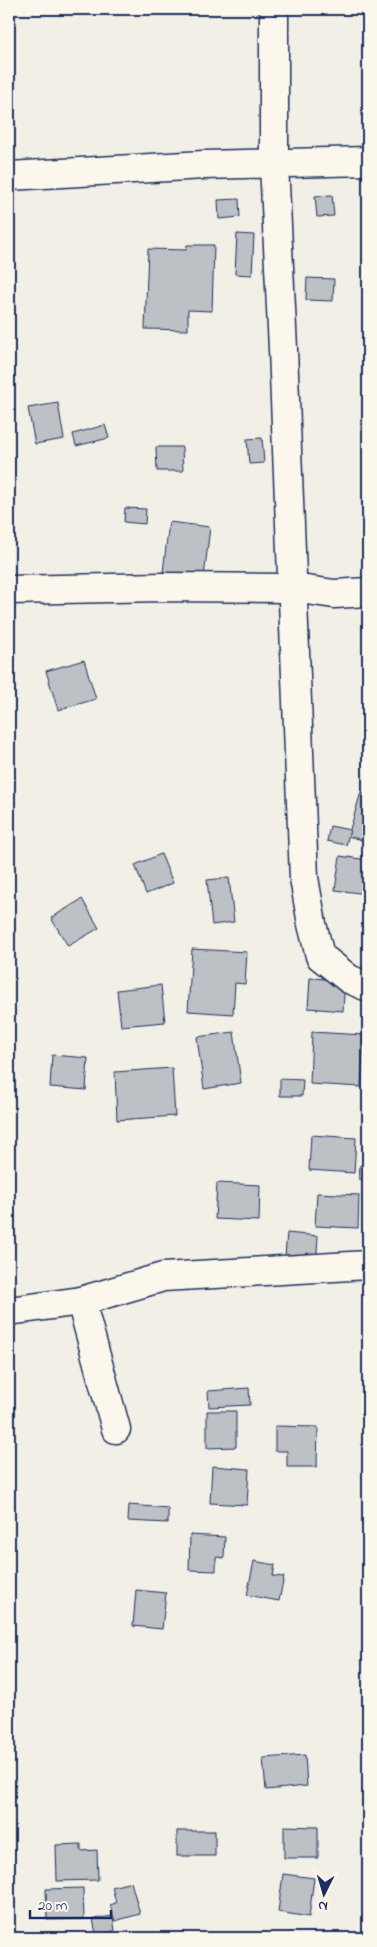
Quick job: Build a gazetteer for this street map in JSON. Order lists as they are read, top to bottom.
{
  "scale_bar": "20 m",
  "north": "bottom"
}
